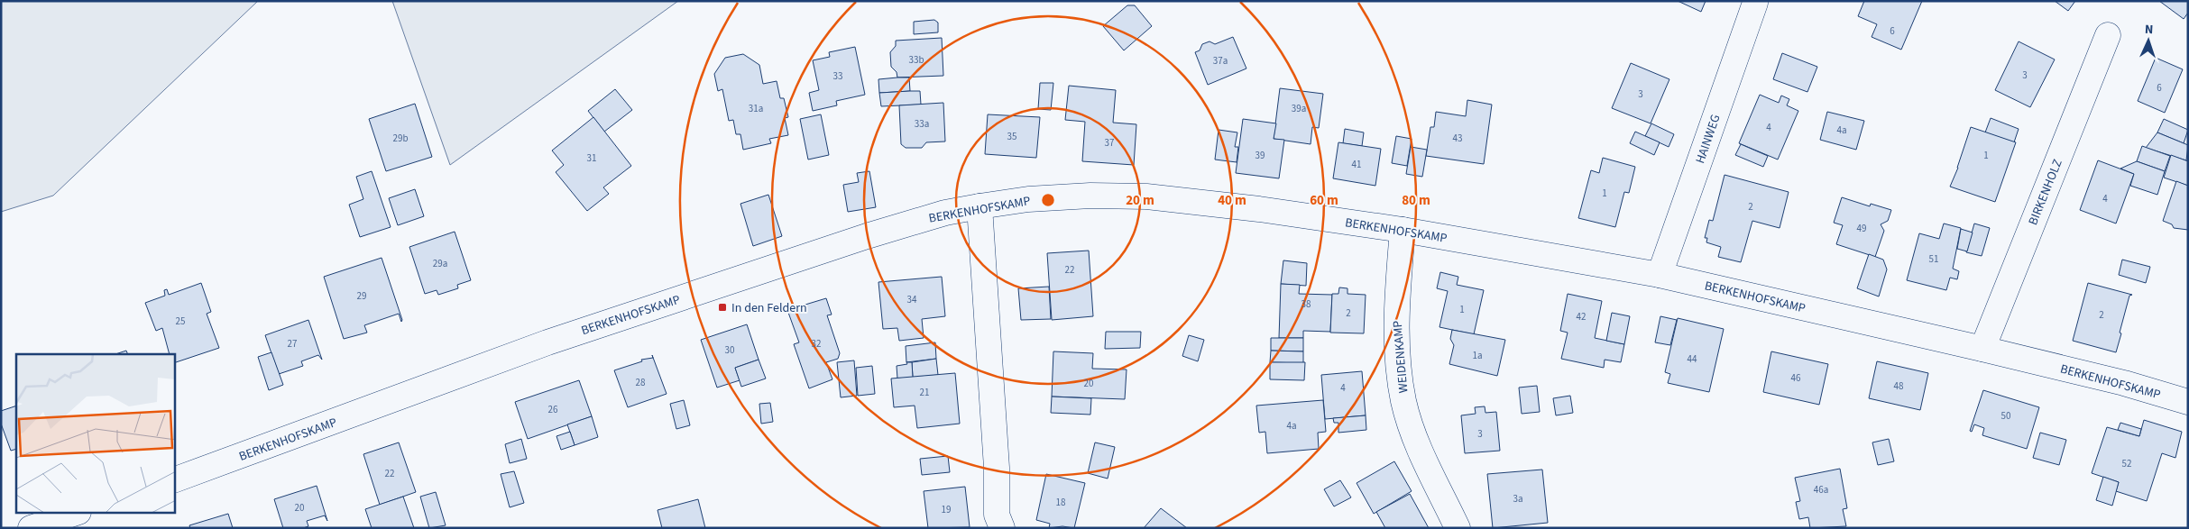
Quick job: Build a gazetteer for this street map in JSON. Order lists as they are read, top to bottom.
{
  "streets": {
    "street": [
      "HAINWEG",
      "BIRKENHOLZ",
      "BERKENHOFSKAMP",
      "WEIDENKAMP"
    ]
  },
  "crossings": [
    ["HAINWEG", "BERKENHOFSKAMP"],
    ["BIRKENHOLZ", "BERKENHOFSKAMP"],
    ["BERKENHOFSKAMP", "WEIDENKAMP"]
  ],
  "places": {
    "transit": ["In den Feldern"]
  },
  "house_numbers": [
    "6",
    "33b",
    "37a",
    "3",
    "33",
    "6",
    "3",
    "31a",
    "39a",
    "33a",
    "4",
    "4a",
    "35",
    "29b",
    "43",
    "37",
    "39",
    "1",
    "31",
    "41",
    "1",
    "4",
    "2",
    "49",
    "51",
    "29a",
    "22",
    "29",
    "34",
    "38",
    "1",
    "2",
    "2",
    "42",
    "25",
    "27",
    "32",
    "30",
    "1a",
    "44",
    "46",
    "28",
    "20",
    "48",
    "4",
    "21",
    "26",
    "50",
    "4a",
    "3",
    "52",
    "22",
    "46a",
    "3a",
    "18",
    "20",
    "19"
  ],
  "north": "top",
  "rings": [
    "20 m",
    "40 m",
    "60 m",
    "80 m"
  ]
}
